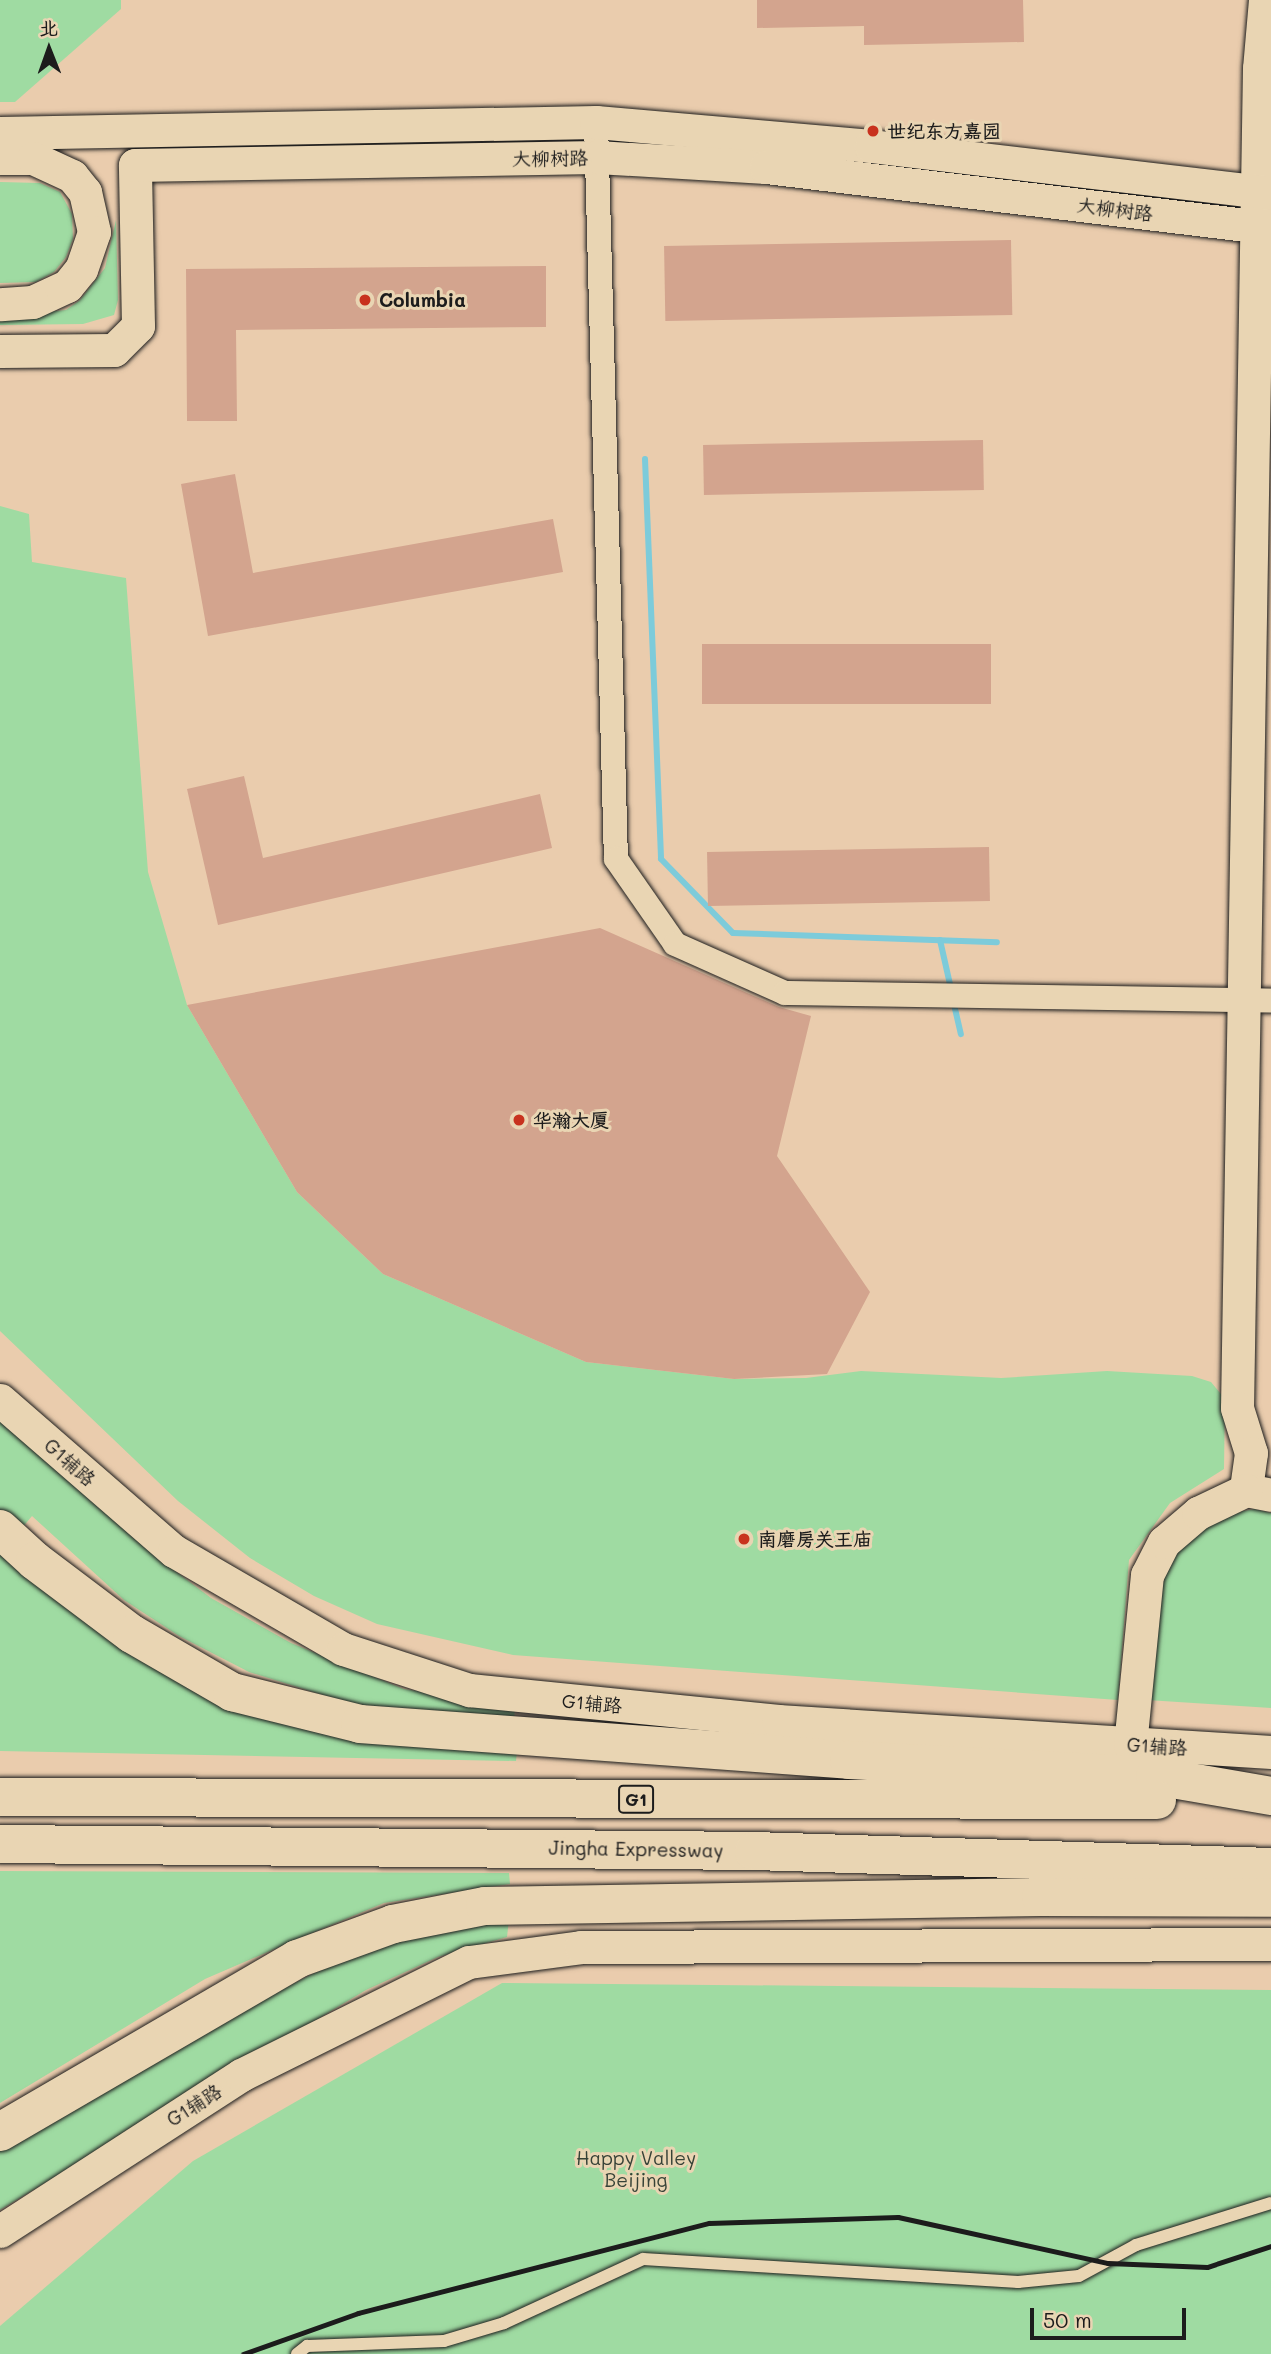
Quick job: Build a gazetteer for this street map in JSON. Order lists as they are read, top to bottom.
{
  "streets": {
    "highway": ["G1", "Jingha Expressway"],
    "street": ["大柳树路", "G1辅路"]
  },
  "parks": ["Happy Valley Beijing"],
  "places": [
    "世纪东方嘉园",
    "Columbia",
    "华瀚大厦",
    "南磨房关王庙"
  ],
  "scale_bar": "50 m",
  "north": "top"
}
